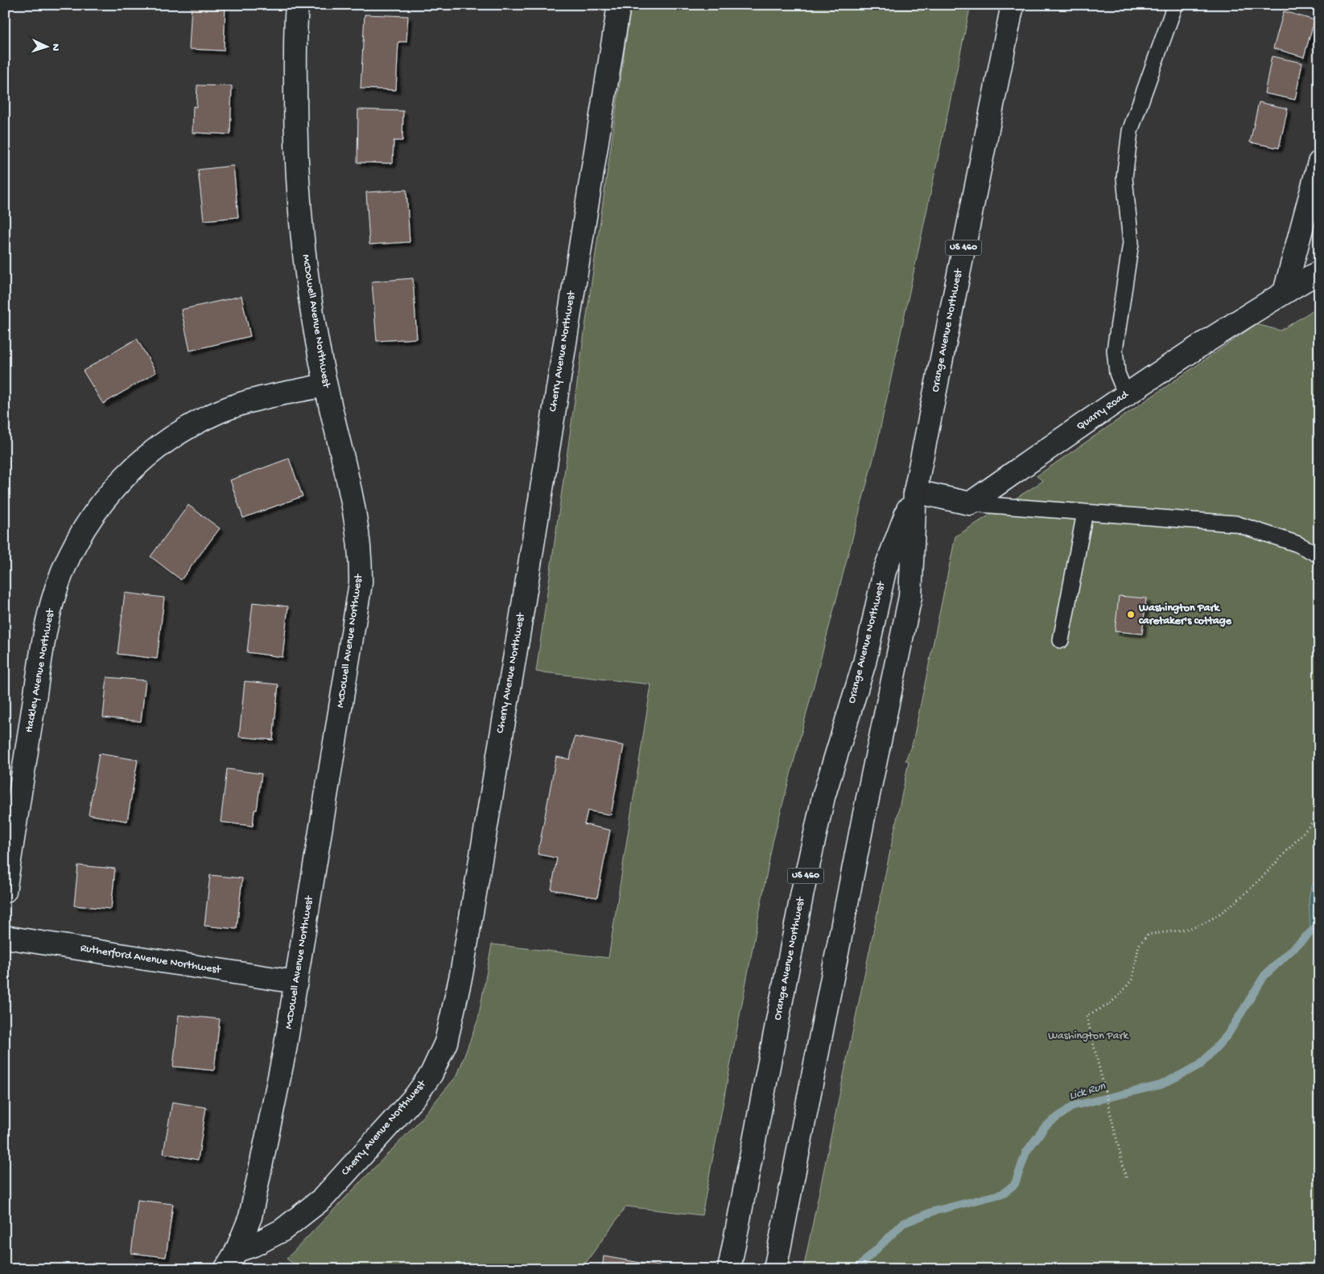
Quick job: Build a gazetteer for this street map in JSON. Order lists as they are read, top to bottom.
{
  "streets": {
    "street": [
      "US 460",
      "McDowell Avenue Northwest",
      "Orange Avenue Northwest",
      "Cherry Avenue Northwest",
      "Quarry Road",
      "Hackley Avenue Northwest",
      "Rutherford Avenue Northwest"
    ]
  },
  "crossings": [
    ["McDowell Avenue Northwest", "Cherry Avenue Northwest"],
    ["McDowell Avenue Northwest", "Hackley Avenue Northwest"],
    ["McDowell Avenue Northwest", "Rutherford Avenue Northwest"]
  ],
  "water": ["Lick Run"],
  "parks": ["Washington Park"],
  "places": ["Washington Park caretaker's cottage"],
  "north": "right"
}
